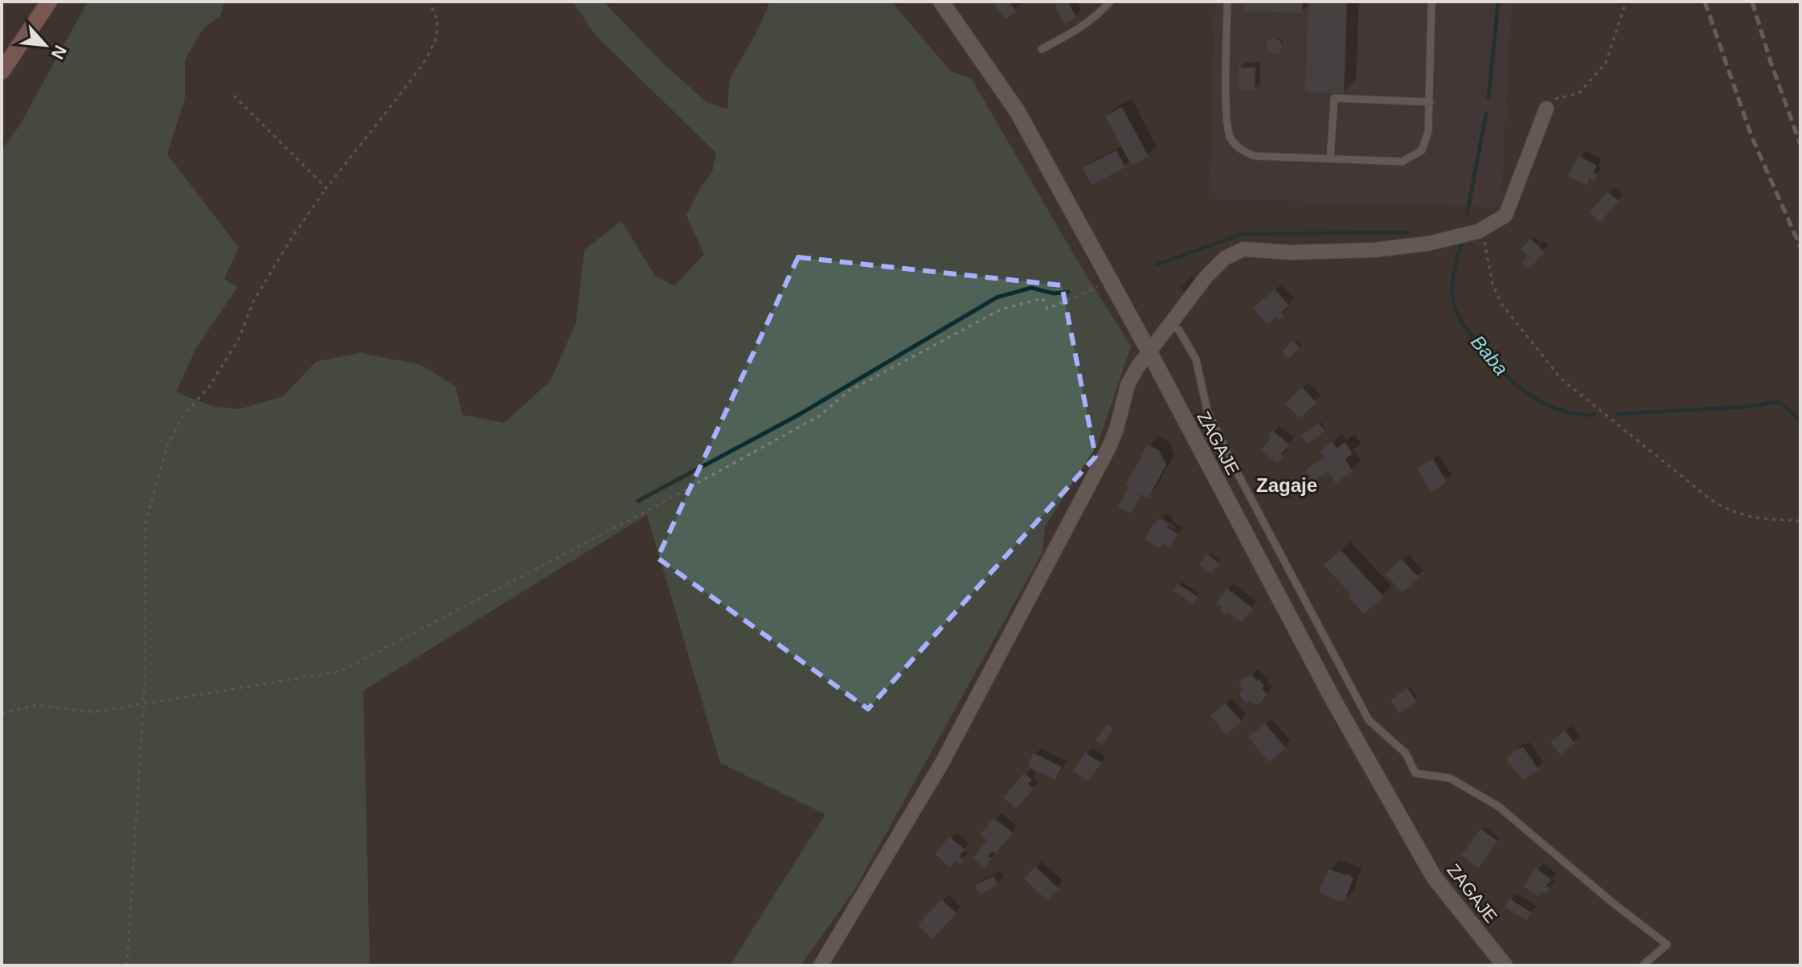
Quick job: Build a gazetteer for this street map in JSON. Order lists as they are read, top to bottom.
{
  "streets": {
    "main road": ["ZAGAJE"]
  },
  "districts": ["Zagaje"],
  "water": ["Baba"],
  "north": "bottom right"
}
